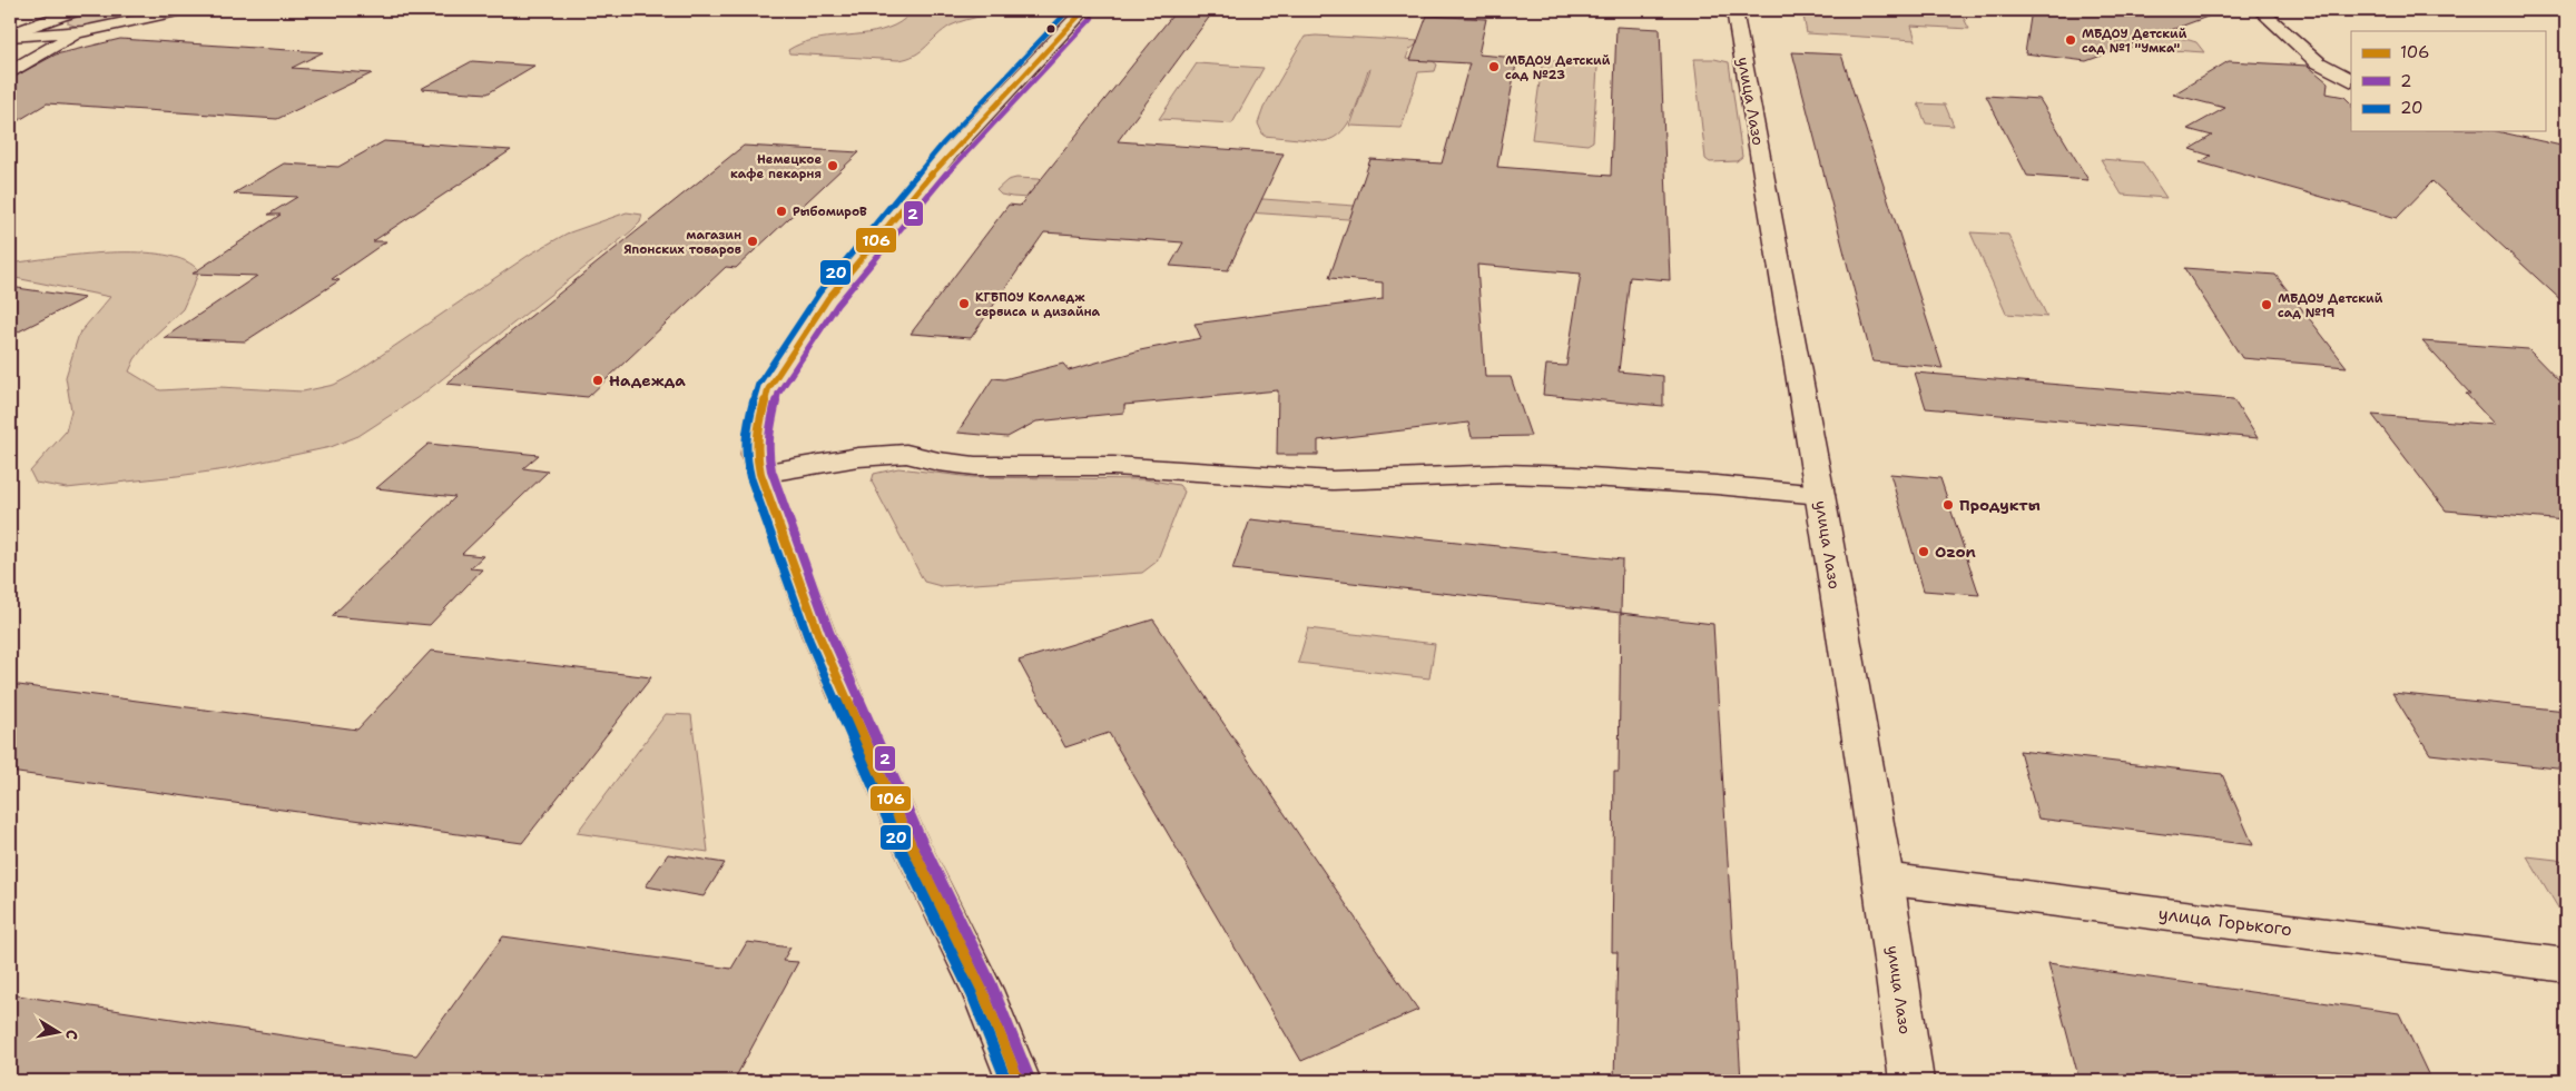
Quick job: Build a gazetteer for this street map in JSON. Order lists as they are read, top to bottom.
{
  "streets": {
    "main road": ["улица Лазо", "улица Горького"]
  },
  "crossings": [
    ["улица Лазо", "улица Горького"]
  ],
  "places": [
    "МБДОУ Детский сад №1 \"Умка\"",
    "МБДОУ Детский сад №23",
    "Немецкое кафе пекарня",
    "РыбомироВ",
    "магазин Японских товаров",
    "КГБПОУ Колледж сервиса и дизайна",
    "МБДОУ Детский сад №19",
    "Надежда",
    "Продукты",
    "Ozon"
  ],
  "lines": ["transit line 106", "transit line 20", "transit line 2"],
  "legend": ["106", "2", "20"],
  "north": "right"
}
